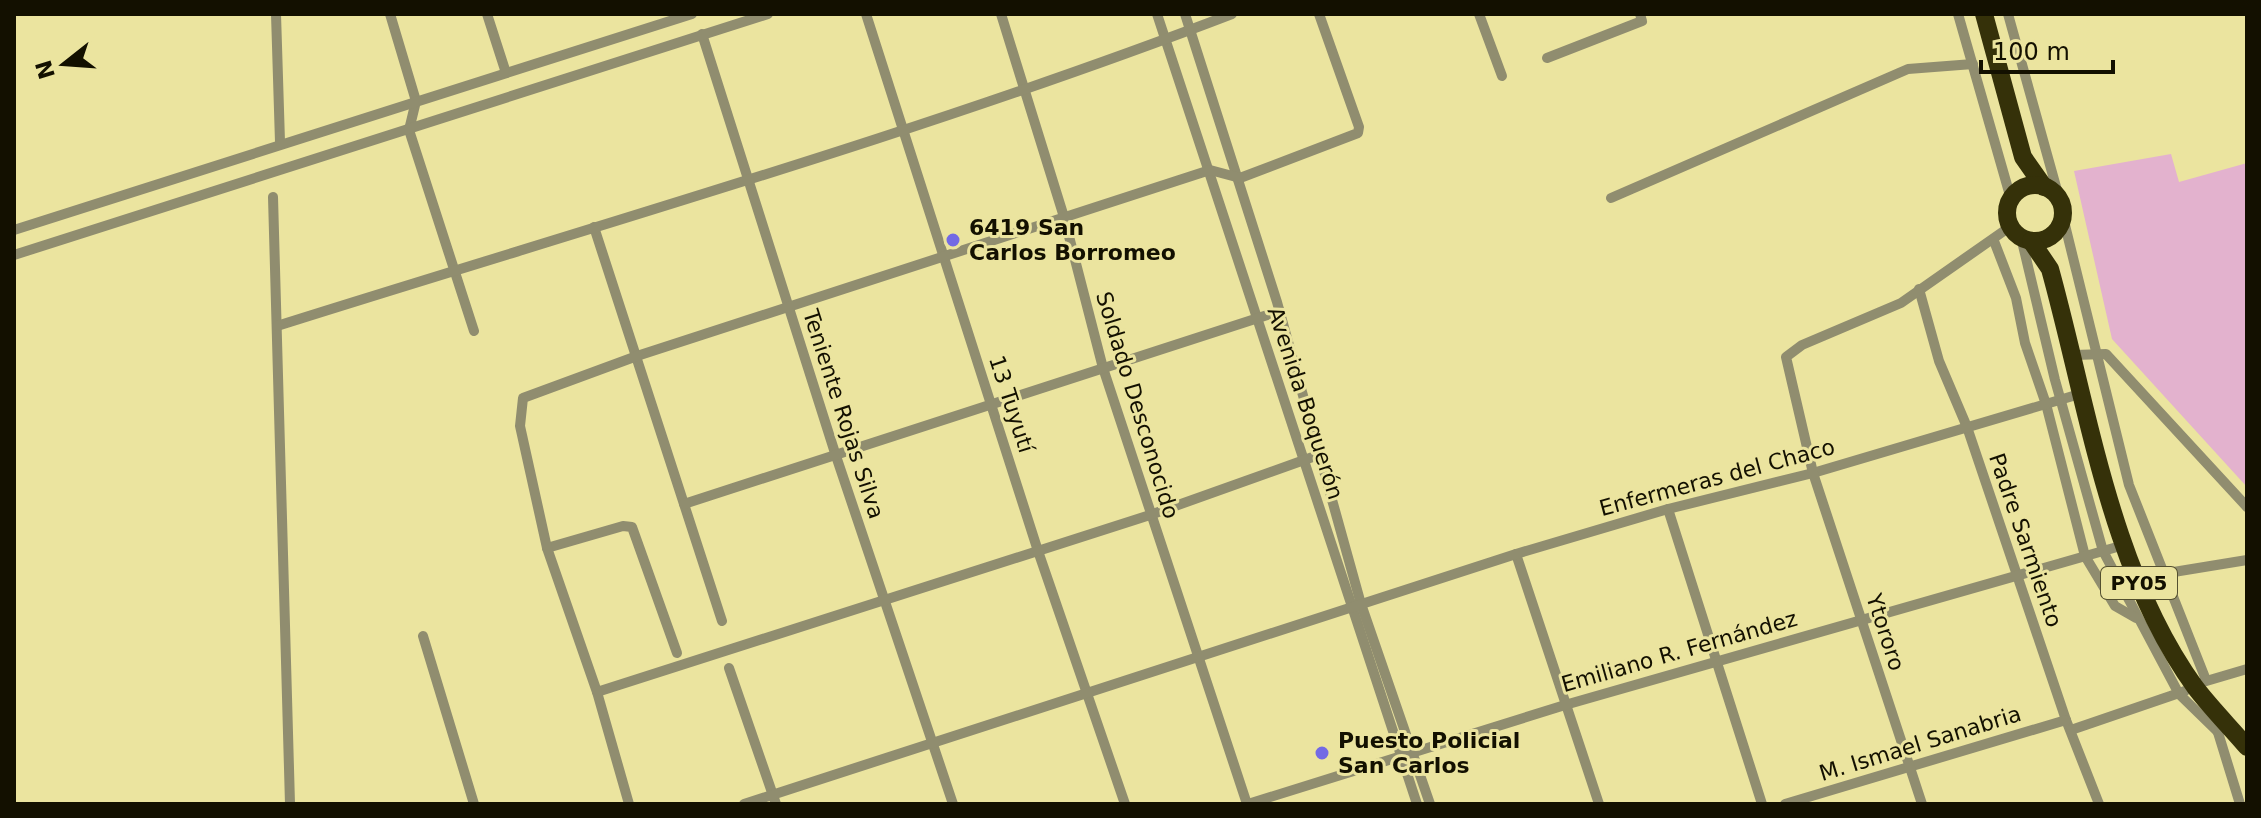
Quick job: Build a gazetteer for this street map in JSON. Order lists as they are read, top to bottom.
{
  "streets": {
    "highway": ["PY05"],
    "street": [
      "Avenida Boquerón",
      "13 Tuyutí",
      "Soldado Desconocido",
      "Teniente Rojas Silva",
      "Enfermeras del Chaco",
      "Padre Sarmiento",
      "Ytororo",
      "Emiliano R. Fernández",
      "M. Ismael Sanabria"
    ]
  },
  "crossings": [
    ["Avenida Boquerón", "Enfermeras del Chaco"],
    ["Avenida Boquerón", "Emiliano R. Fernández"],
    ["13 Tuyutí", "Enfermeras del Chaco"],
    ["Soldado Desconocido", "Enfermeras del Chaco"],
    ["Soldado Desconocido", "Emiliano R. Fernández"],
    ["Teniente Rojas Silva", "Enfermeras del Chaco"],
    ["Enfermeras del Chaco", "Padre Sarmiento"],
    ["Enfermeras del Chaco", "PY05"],
    ["Enfermeras del Chaco", "Ytororo"],
    ["Padre Sarmiento", "Ytororo"],
    ["Padre Sarmiento", "Emiliano R. Fernández"],
    ["Padre Sarmiento", "M. Ismael Sanabria"],
    ["PY05", "Emiliano R. Fernández"],
    ["PY05", "M. Ismael Sanabria"],
    ["Ytororo", "Emiliano R. Fernández"],
    ["Ytororo", "M. Ismael Sanabria"]
  ],
  "places": ["6419 San Carlos Borromeo", "Puesto Policial San Carlos"],
  "scale_bar": "100 m",
  "north": "left"
}
